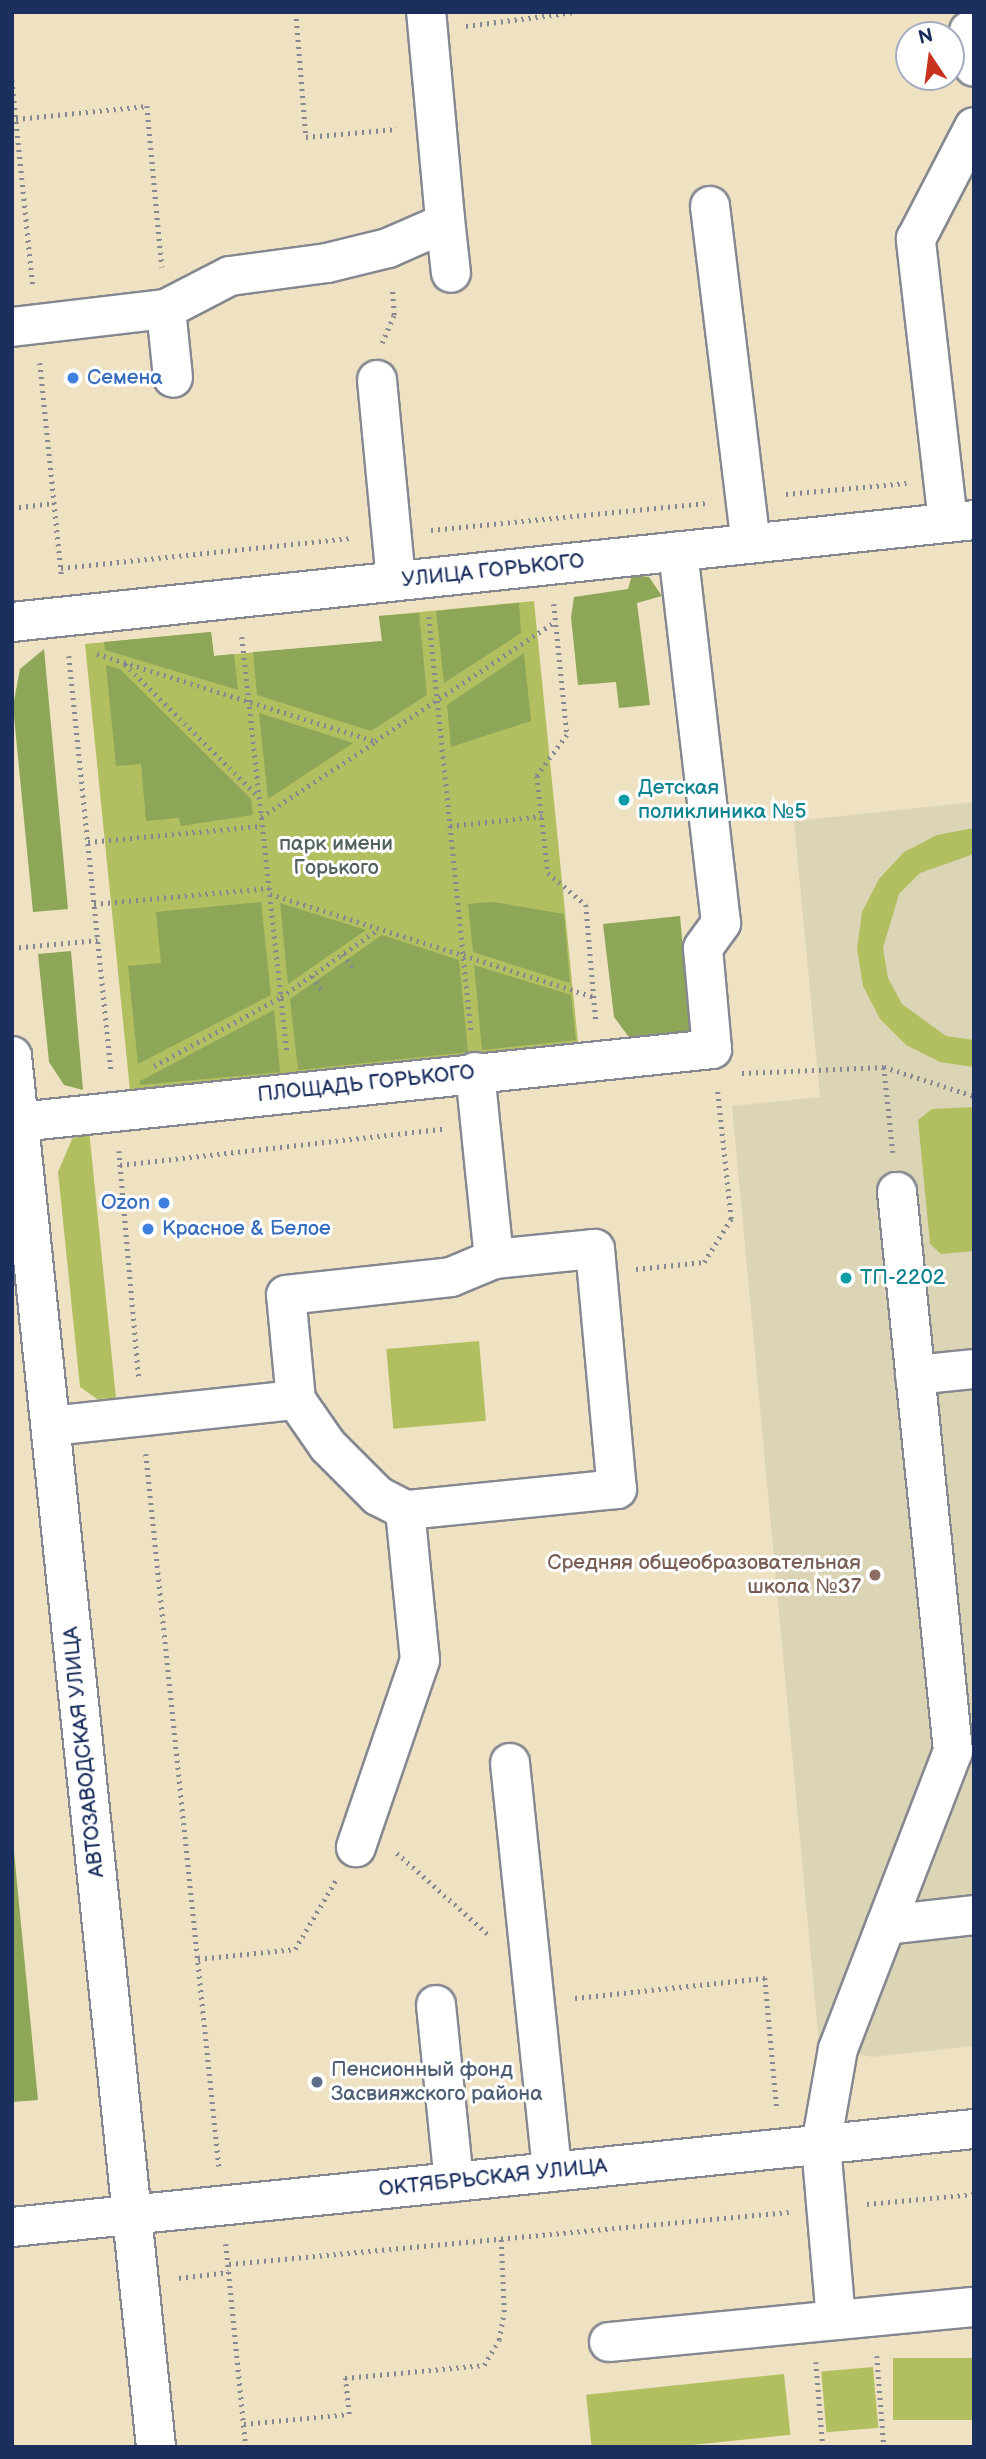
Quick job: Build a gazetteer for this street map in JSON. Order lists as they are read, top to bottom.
{
  "streets": {
    "street": [
      "УЛИЦА ГОРЬКОГО",
      "ПЛОЩАДЬ ГОРЬКОГО",
      "АВТОЗАВОДСКАЯ УЛИЦА",
      "ОКТЯБРЬСКАЯ УЛИЦА"
    ]
  },
  "crossings": [
    ["ПЛОЩАДЬ ГОРЬКОГО", "АВТОЗАВОДСКАЯ УЛИЦА"],
    ["АВТОЗАВОДСКАЯ УЛИЦА", "ОКТЯБРЬСКАЯ УЛИЦА"]
  ],
  "parks": ["парк имени Горького"],
  "places": [
    "Семена",
    "Детская поликлиника №5",
    "Ozon",
    "Красное & Белое",
    "ТП-2202",
    "Средняя общеобразовательная школа №37",
    "Пенсионный фонд Засвияжского района"
  ],
  "north": "top"
}
